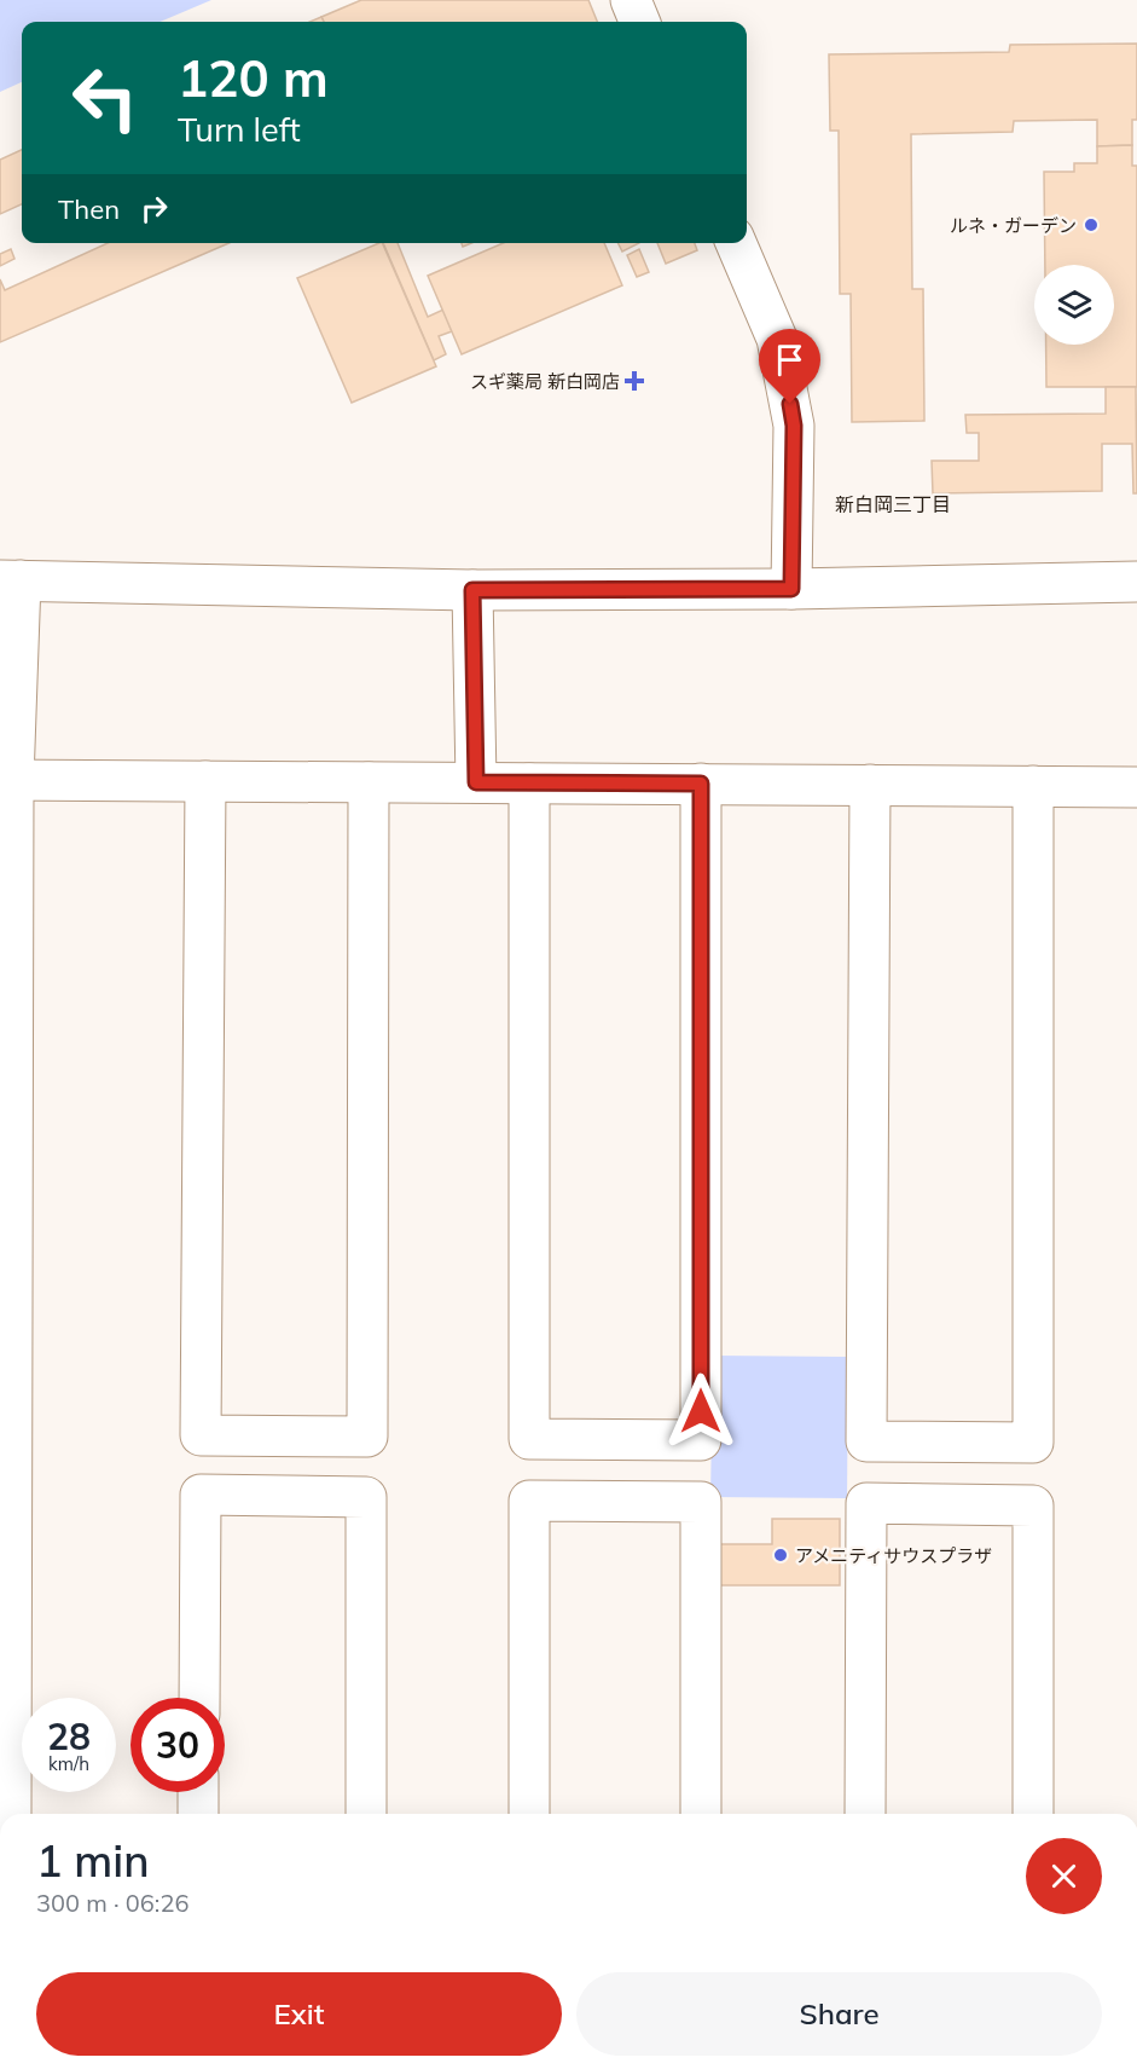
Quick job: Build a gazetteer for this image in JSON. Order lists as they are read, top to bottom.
{
  "districts": ["新白岡三丁目"],
  "places": {
    "other": ["ルネ・ガーデン", "アメニティサウスプラザ"],
    "health": ["スギ薬局 新白岡店"]
  },
  "page": {
    "turn": ["120 m", "Turn left"],
    "then": "Then",
    "speed": "28 km/h",
    "limit": "30",
    "heading": ["1 min", "300 m · 06:26"],
    "buttons": ["Exit", "Share"]
  }
}
